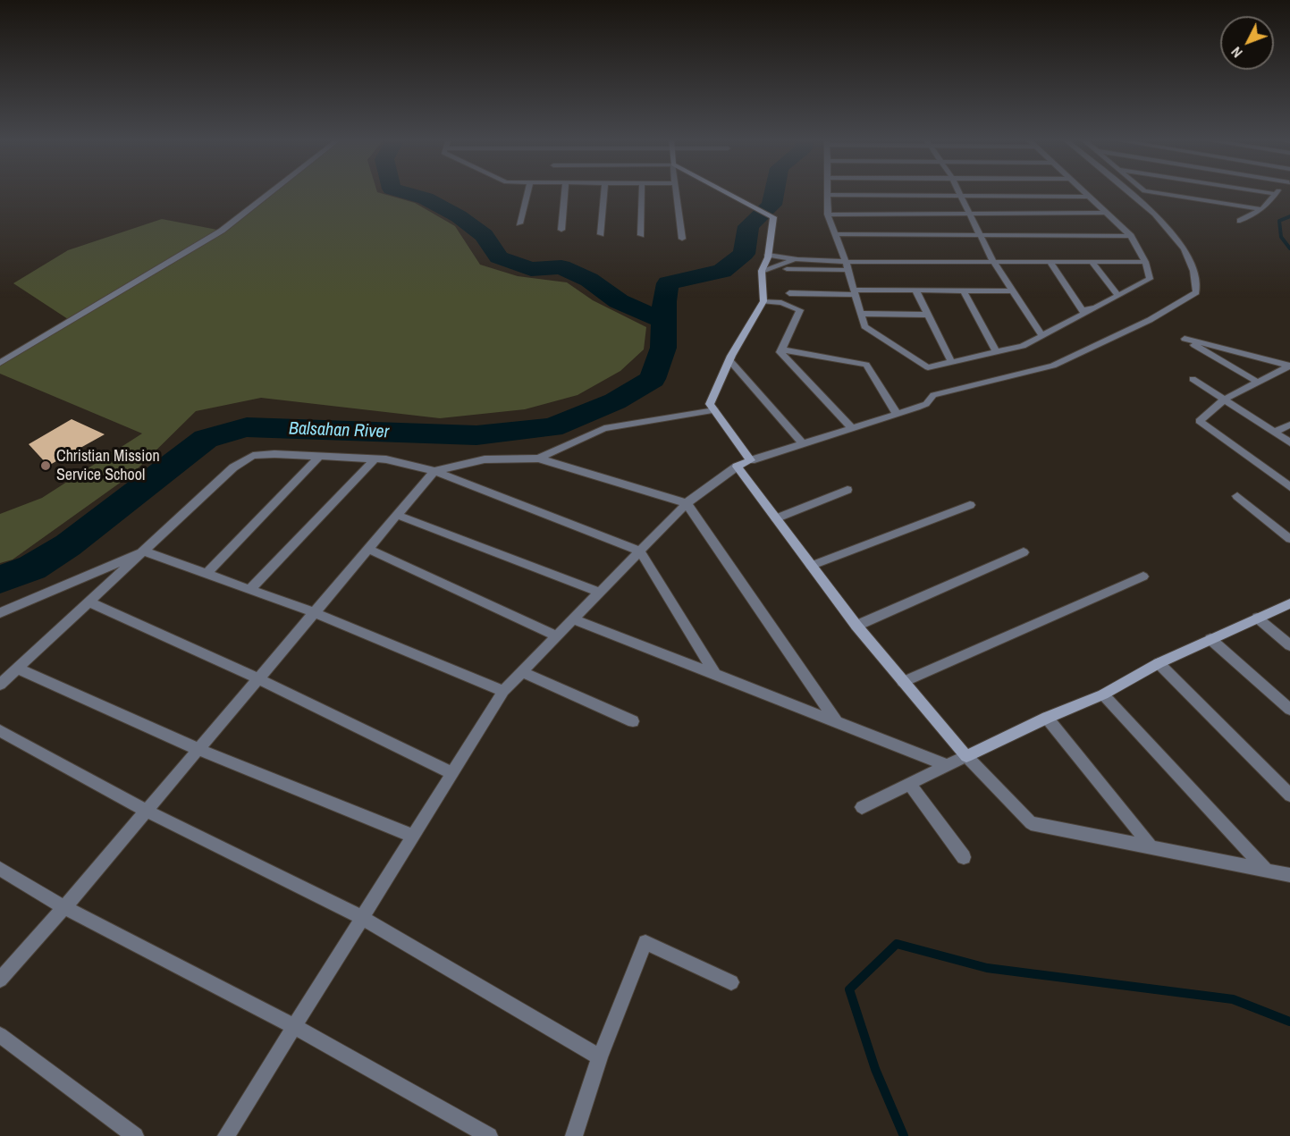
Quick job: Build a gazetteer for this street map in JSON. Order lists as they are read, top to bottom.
{
  "water": ["Balsahan River"],
  "places": ["Christian Mission Service School"],
  "north": "bottom left"
}
